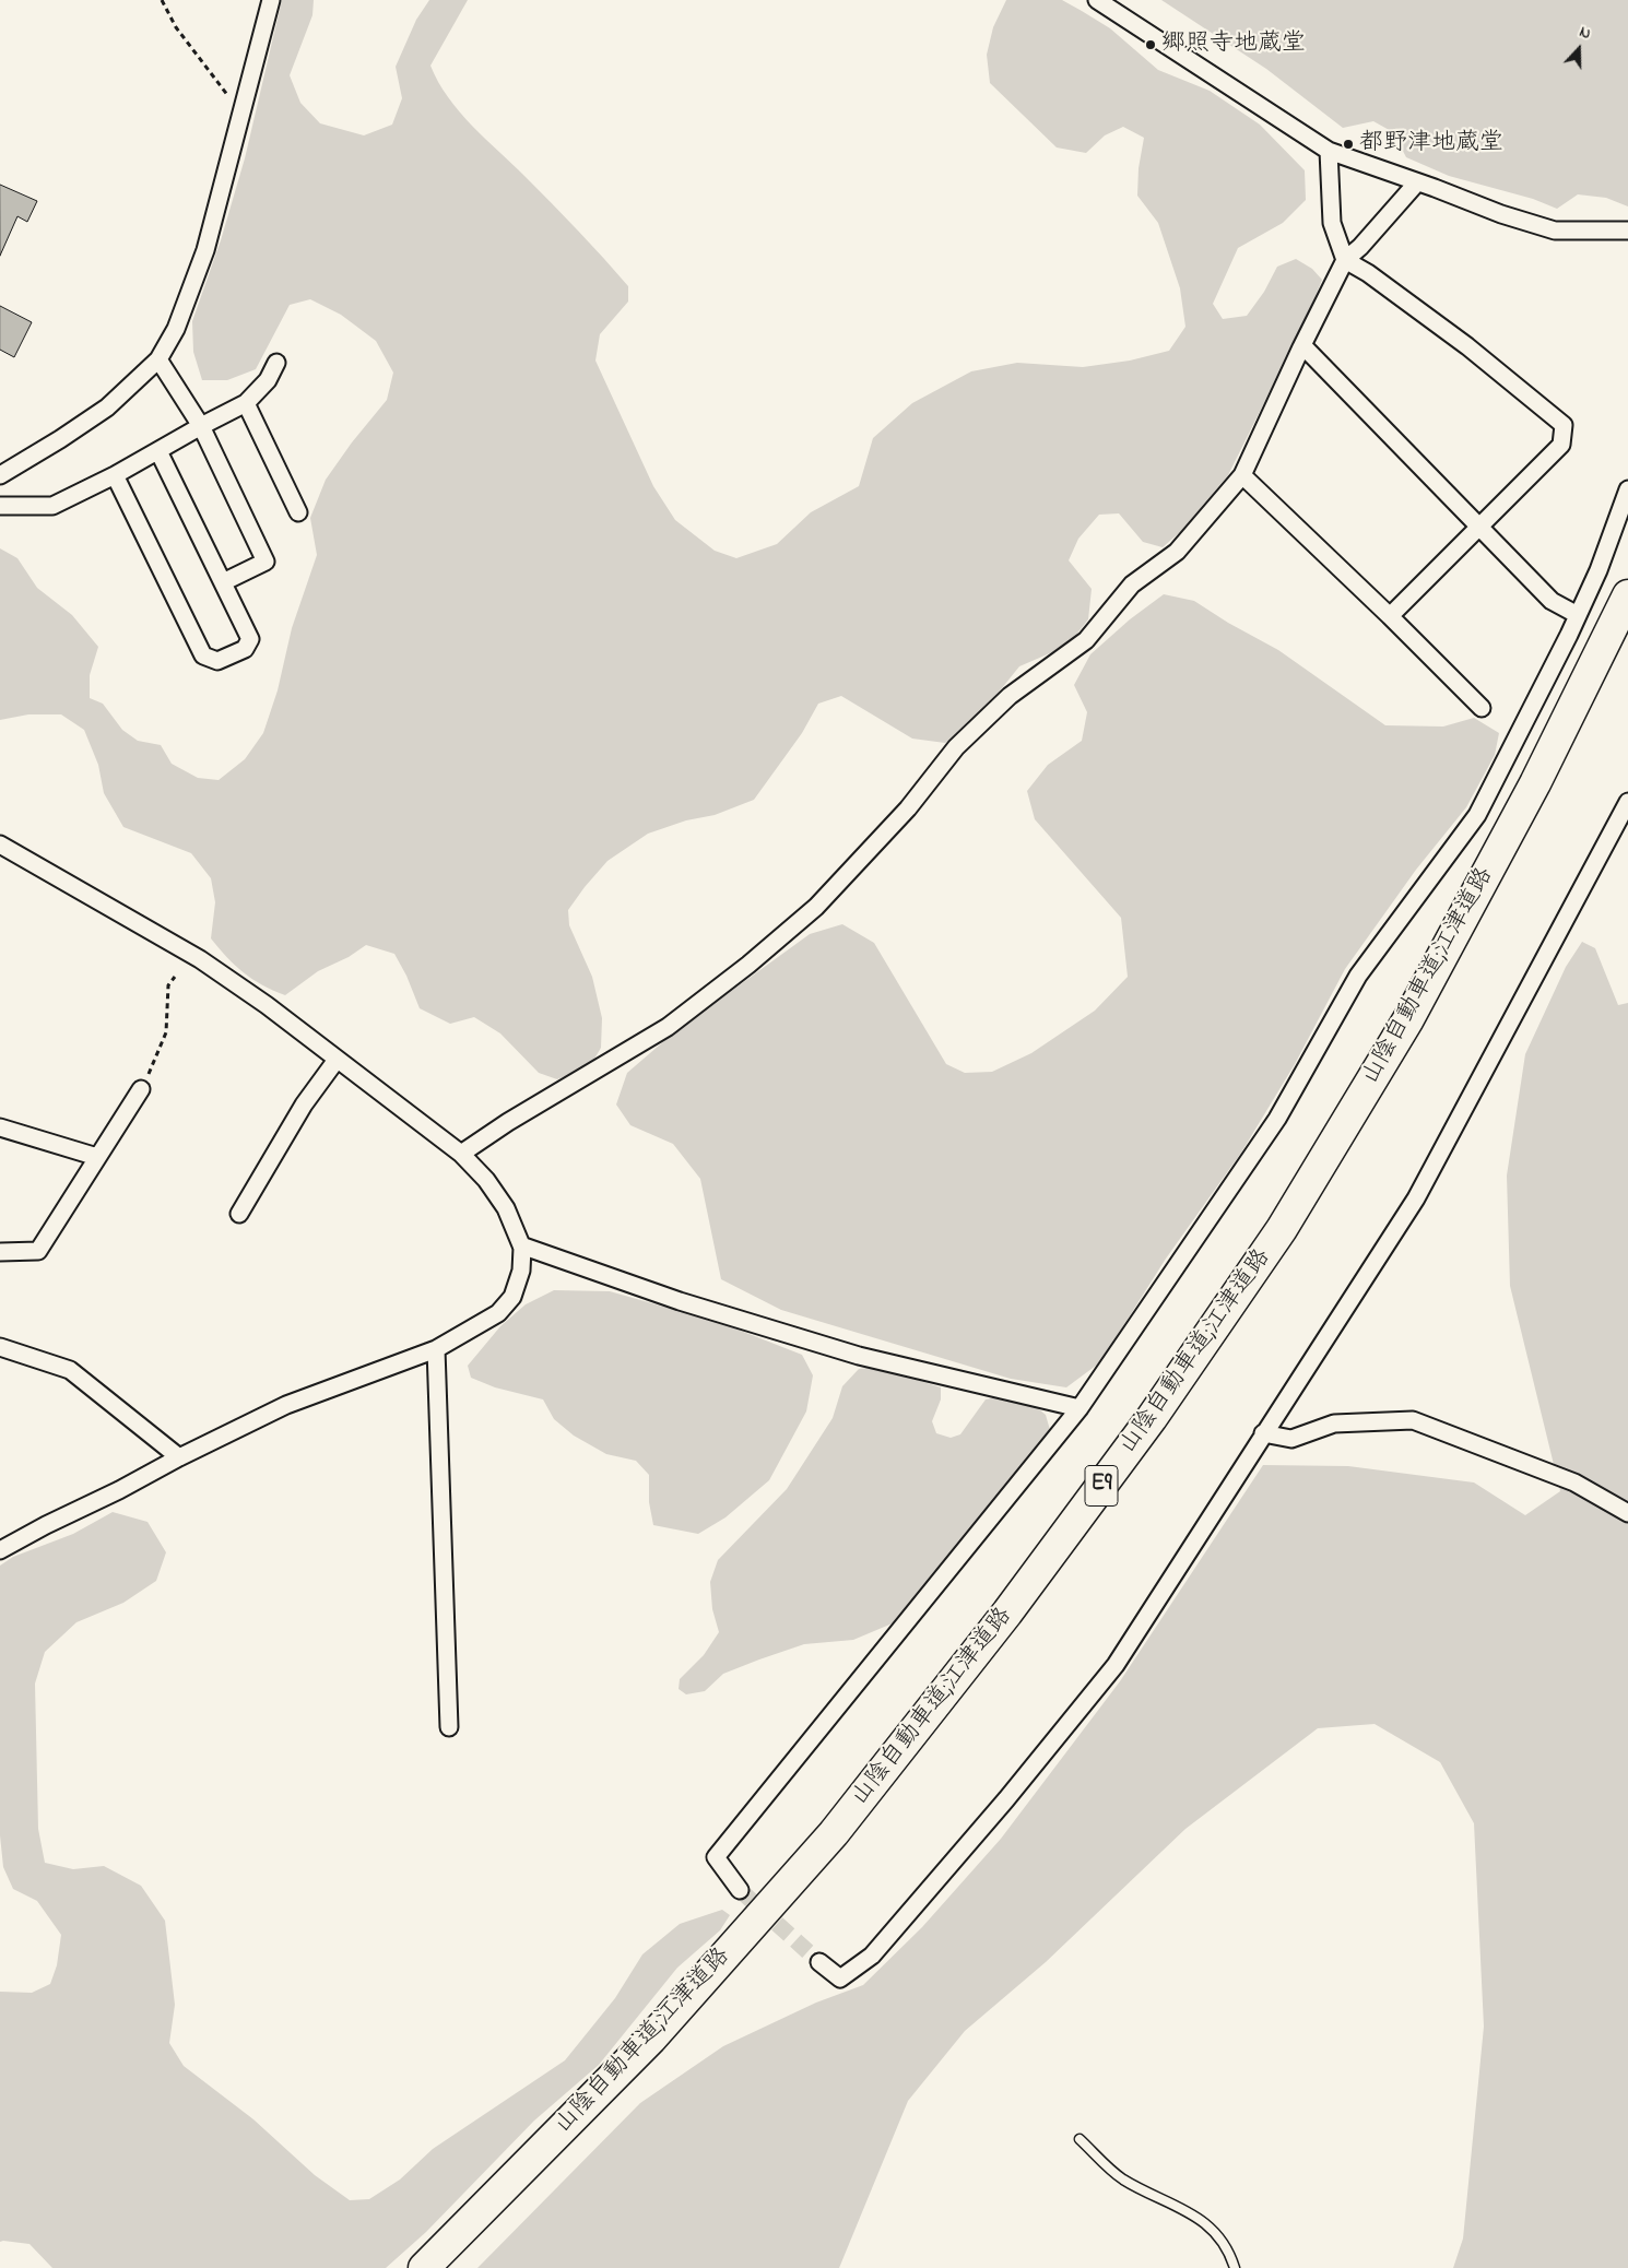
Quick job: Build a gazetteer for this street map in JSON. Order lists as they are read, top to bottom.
{
  "streets": {
    "highway": ["山陰自動車道;江津道路", "E9"]
  },
  "places": ["郷照寺地蔵堂", "都野津地蔵堂"],
  "north": "top"
}
